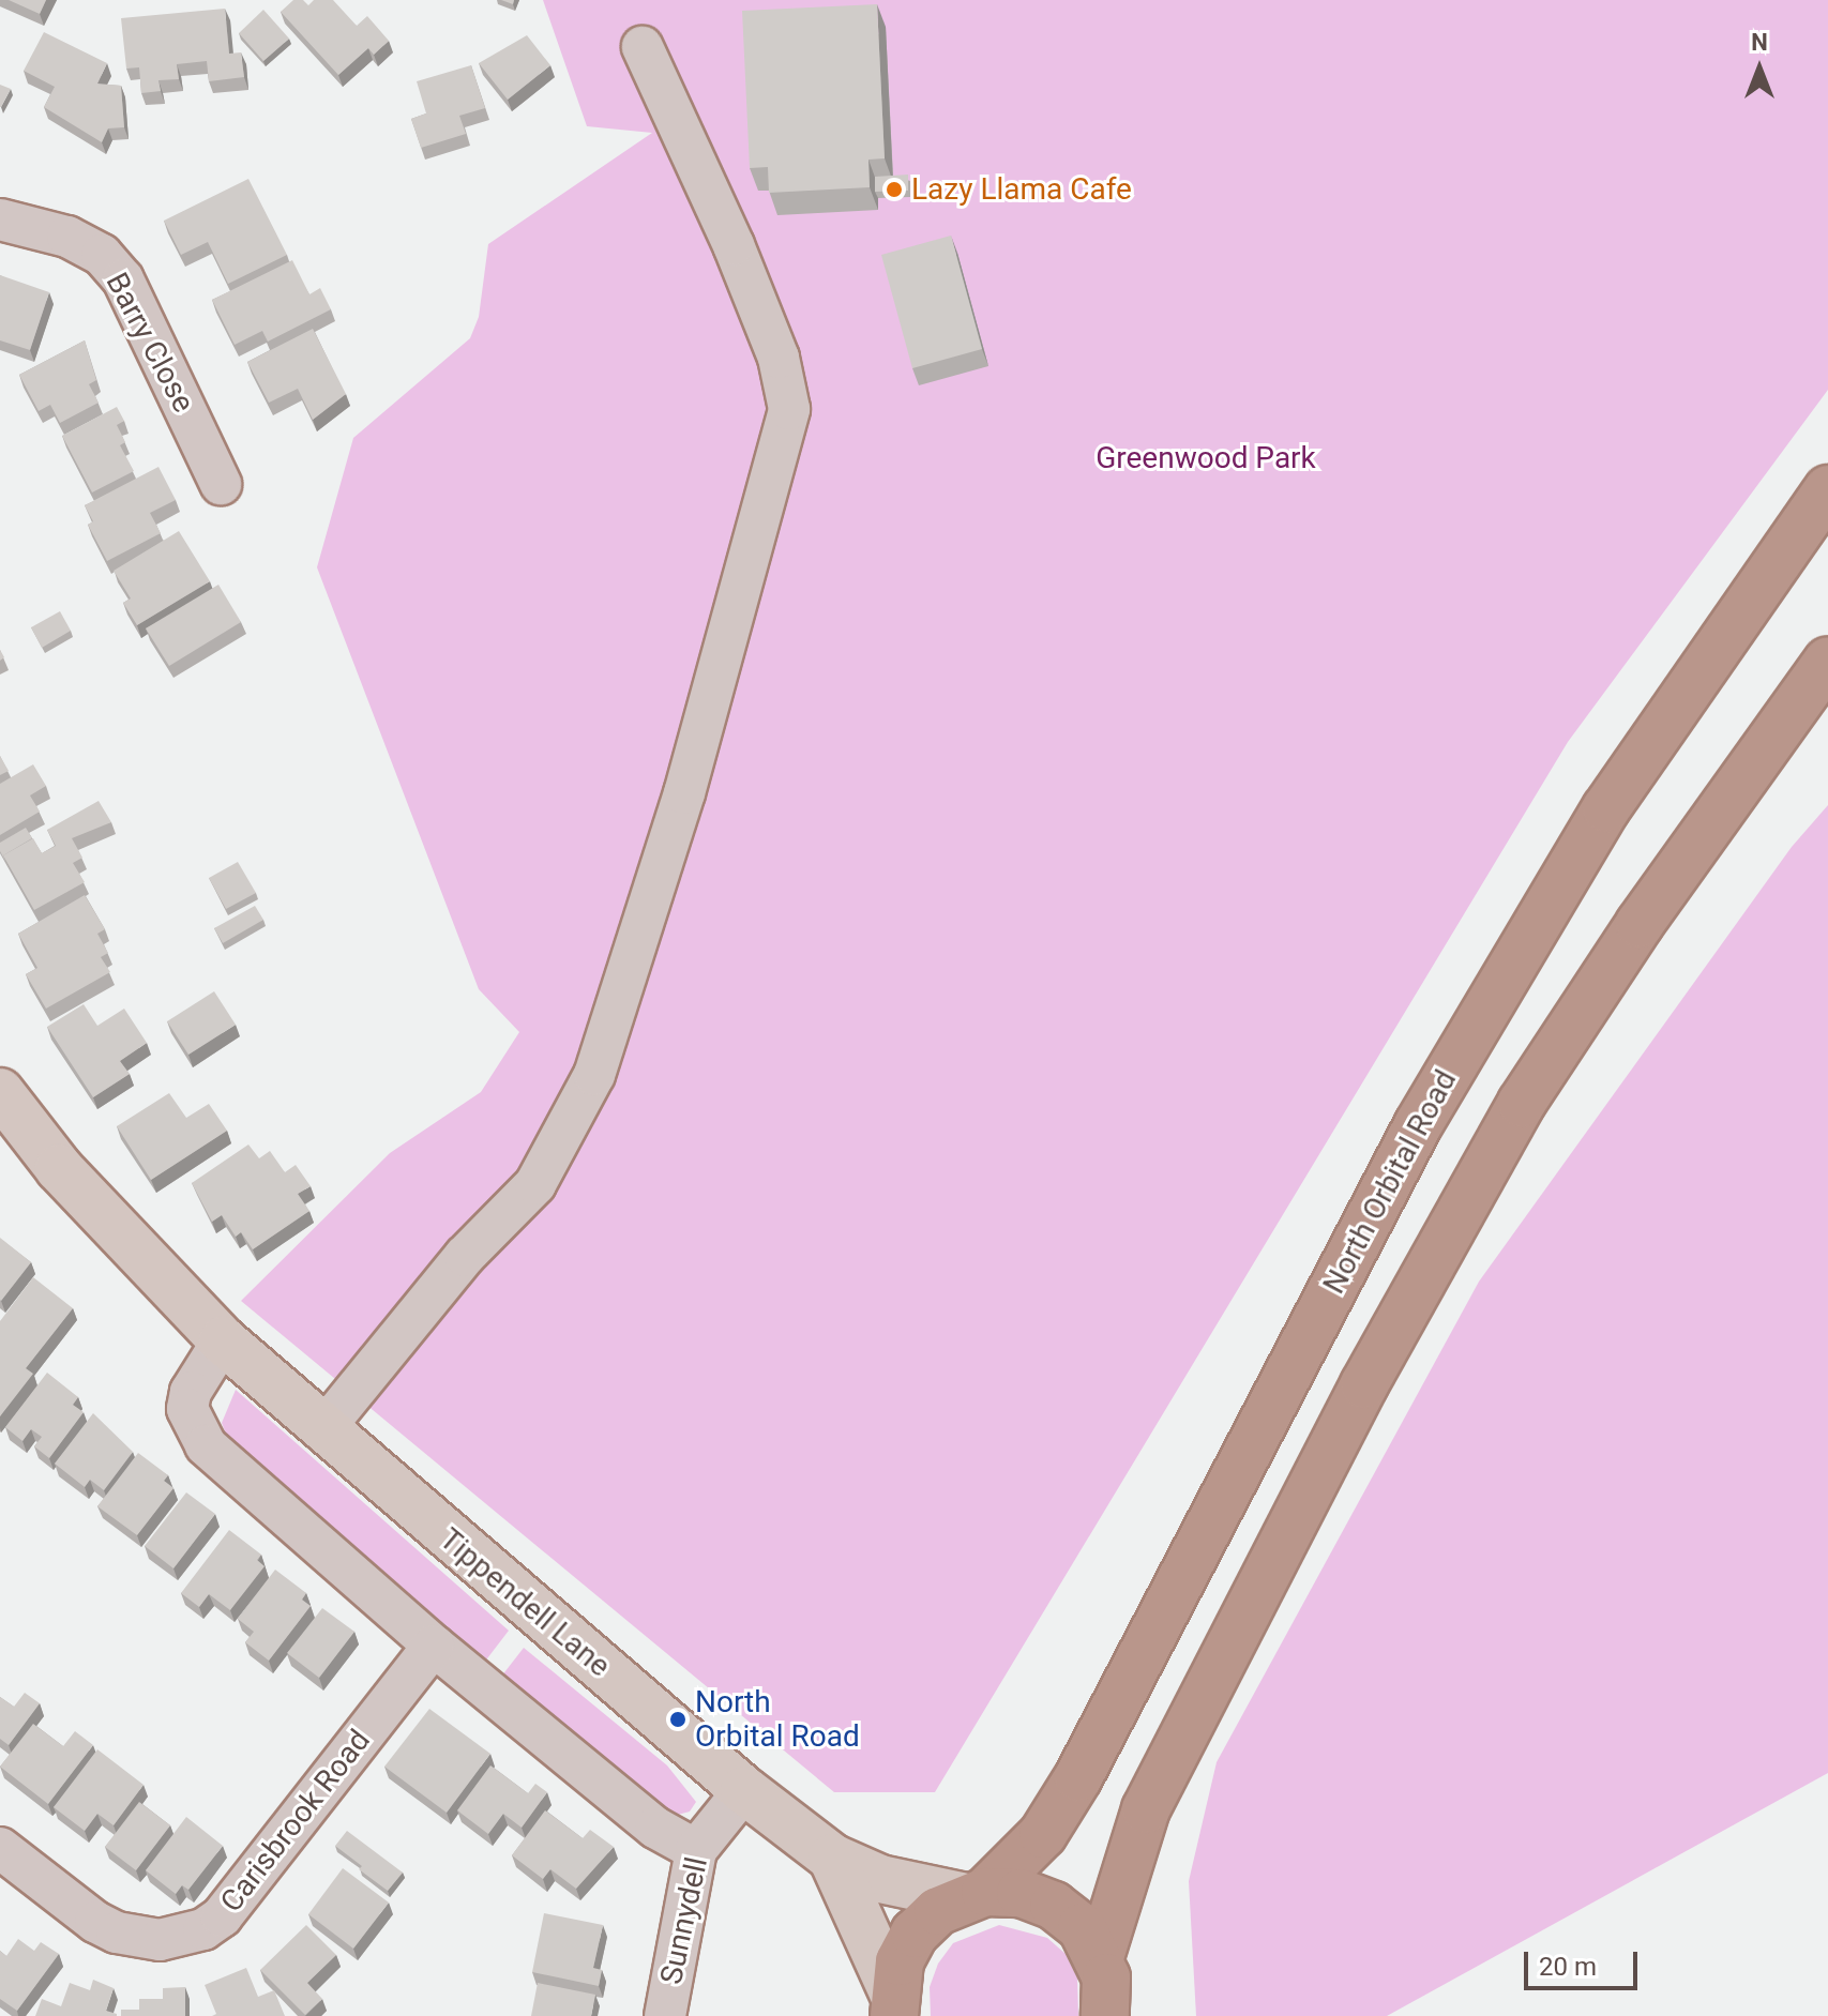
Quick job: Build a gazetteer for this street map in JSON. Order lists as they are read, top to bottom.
{
  "streets": {
    "highway": ["North Orbital Road"],
    "street": [
      "Barry Close",
      "Tippendell Lane",
      "Carisbrook Road",
      "Sunnydell"
    ]
  },
  "crossings": [
    ["North Orbital Road", "Tippendell Lane"],
    ["Tippendell Lane", "Sunnydell"]
  ],
  "parks": ["Greenwood Park"],
  "places": ["Lazy Llama Cafe", "North Orbital Road"],
  "scale_bar": "20 m",
  "north": "top"
}
